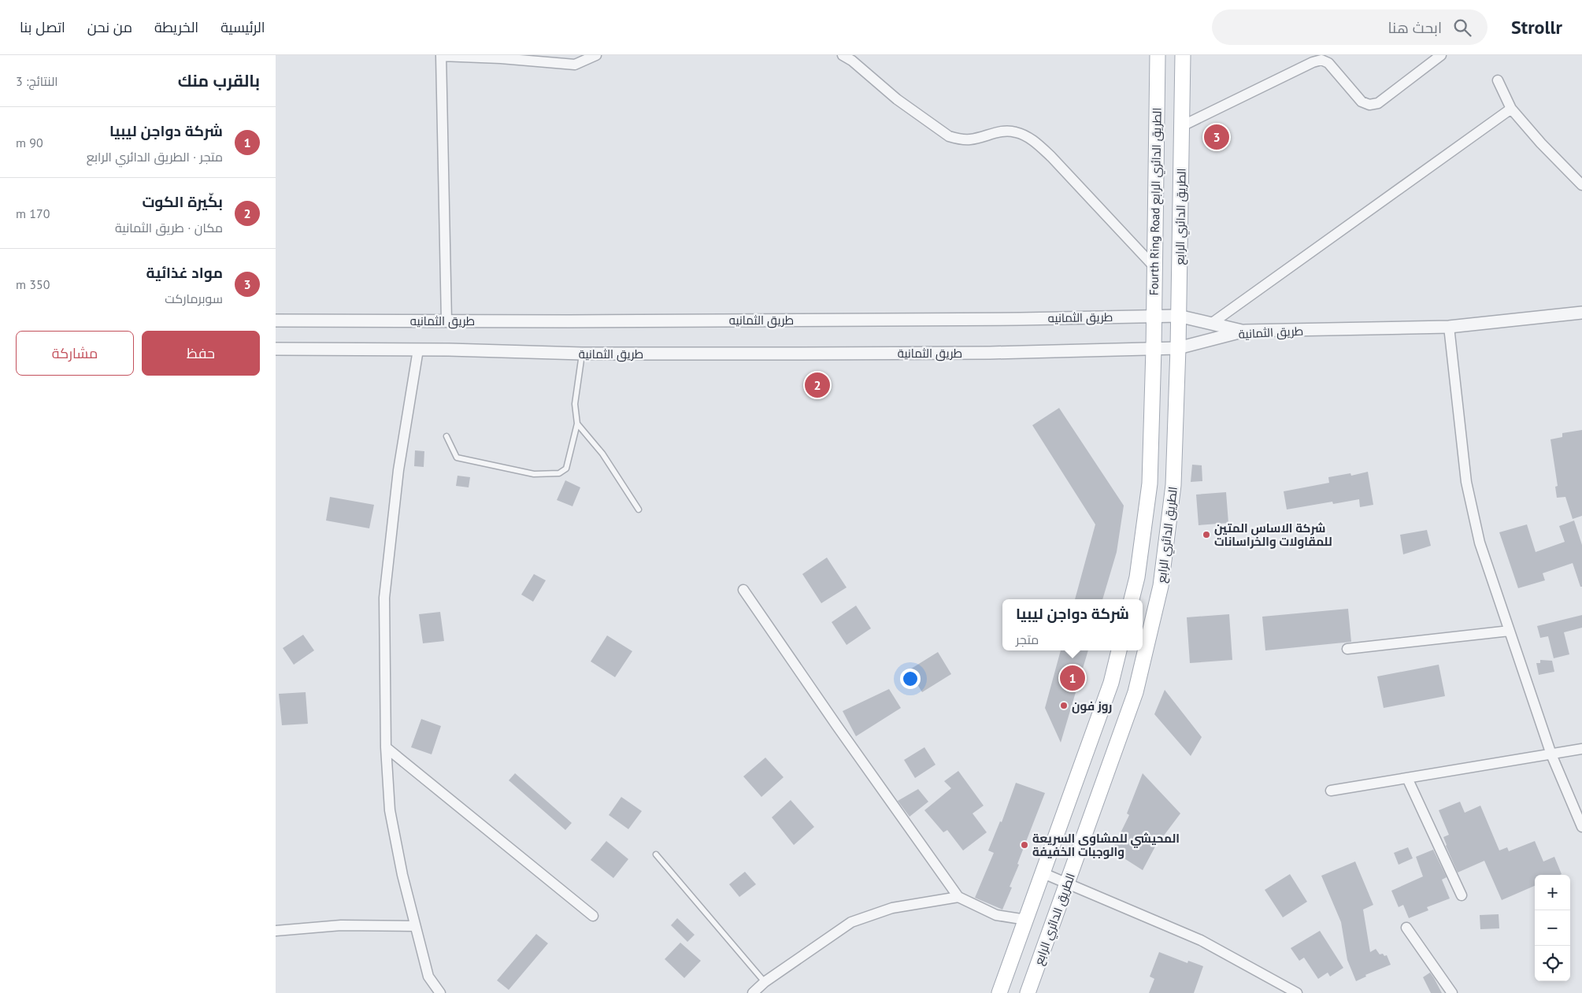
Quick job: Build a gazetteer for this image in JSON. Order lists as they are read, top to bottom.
{
  "streets": {
    "main road": ["Fourth Ring Road الطريق الدائري الرابع", "الطريق الدائري الرابع"],
    "street": ["طريق الثمانيه", "طريق الثمانية"]
  },
  "crossings": [
    ["Fourth Ring Road الطريق الدائري الرابع", "الطريق الدائري الرابع"],
    ["Fourth Ring Road الطريق الدائري الرابع", "طريق الثمانيه"],
    ["Fourth Ring Road الطريق الدائري الرابع", "طريق الثمانية"],
    ["الطريق الدائري الرابع", "طريق الثمانيه"],
    ["الطريق الدائري الرابع", "طريق الثمانية"],
    ["طريق الثمانيه", "طريق الثمانية"]
  ],
  "places": ["شركة الاساس المتين للمقاولات والخراسانات", "روز فون", "المحيشي للمشاوي السريعة والوجبات الخفيفة"],
  "page": {
    "header": "Strollr",
    "search": "ابحث هنا",
    "nav": [
      "الرئيسية",
      "الخريطة",
      "من نحن",
      "اتصل بنا"
    ],
    "heading": ["بالقرب منك", "النتائج: 3"],
    "list": [
      {
        "mark": "1",
        "name": "شركة دواجن ليبيا",
        "note": "متجر · الطريق الدائري الرابع",
        "value": "90 m"
      },
      {
        "mark": "2",
        "name": "بكّيرة الكوت",
        "note": "مكان · طريق الثمانية",
        "value": "170 m"
      },
      {
        "mark": "3",
        "name": "مواد غذائية",
        "note": "سوبرماركت",
        "value": "350 m"
      }
    ],
    "pins": ["3", "2", "1"],
    "buttons": ["حفظ", "مشاركة"],
    "popup": ["شركة دواجن ليبيا", "متجر"],
    "map_buttons": ["+", "−"]
  }
}
